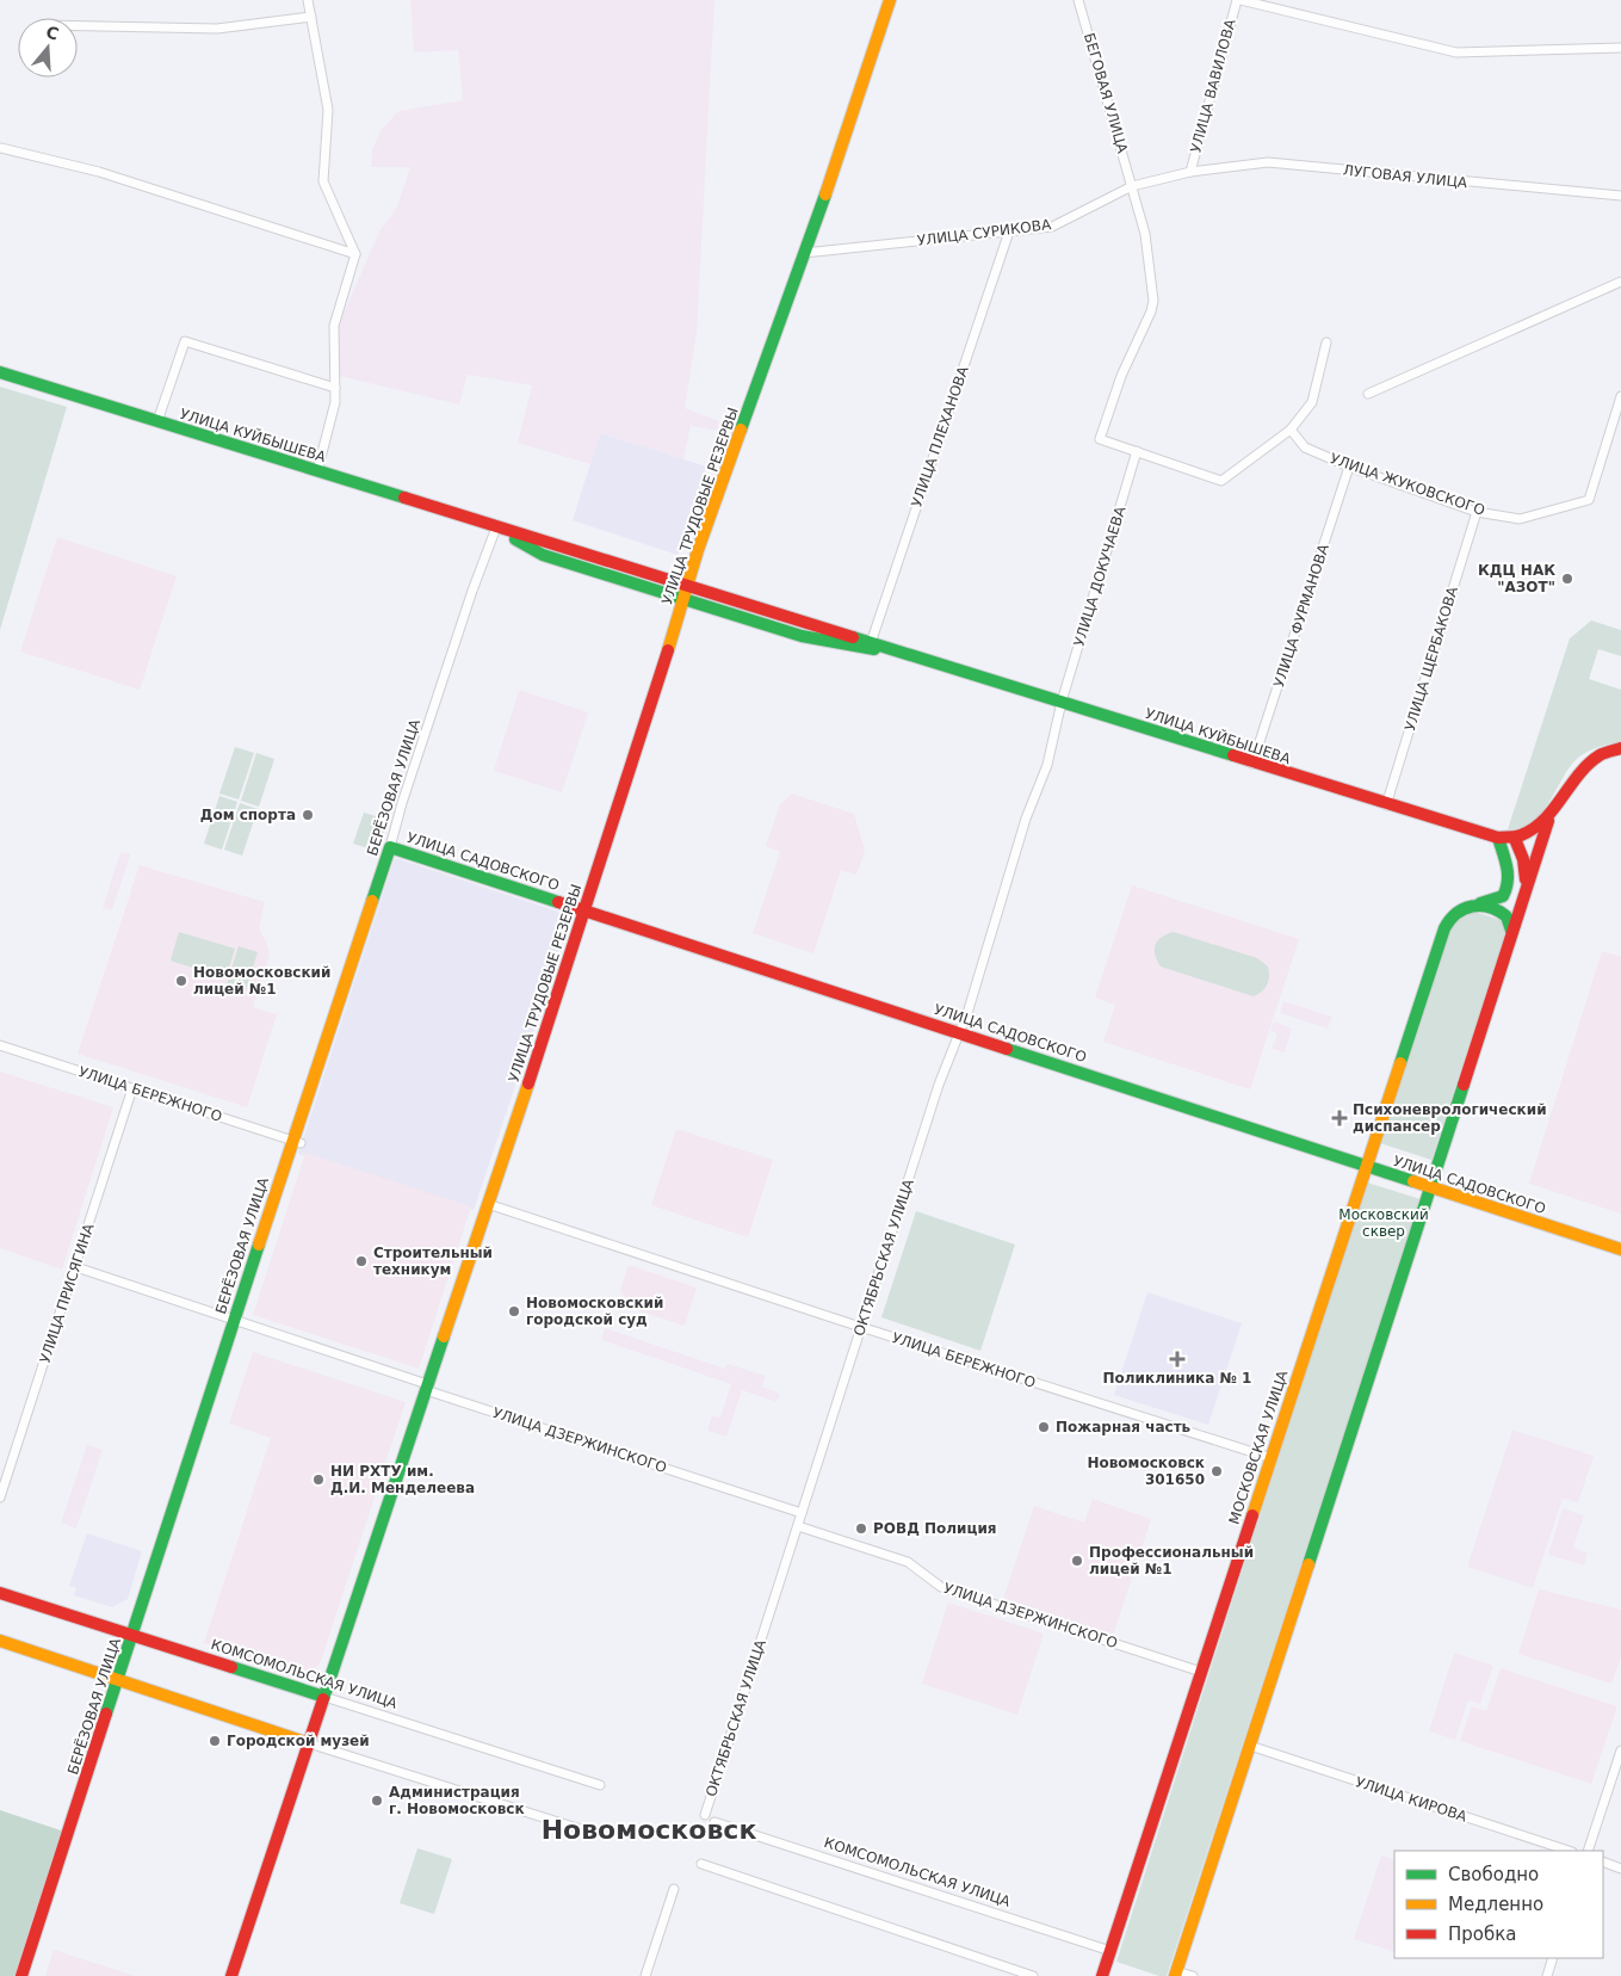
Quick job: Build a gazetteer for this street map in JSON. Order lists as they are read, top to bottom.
{
  "streets": {
    "main road": [
      "УЛИЦА КУЙБЫШЕВА",
      "УЛИЦА ТРУДОВЫЕ РЕЗЕРВЫ",
      "БЕРЁЗОВАЯ УЛИЦА",
      "УЛИЦА САДОВСКОГО",
      "МОСКОВСКАЯ УЛИЦА",
      "КОМСОМОЛЬСКАЯ УЛИЦА"
    ],
    "street": [
      "УЛИЦА ВАВИЛОВА",
      "БЕГОВАЯ УЛИЦА",
      "ЛУГОВАЯ УЛИЦА",
      "УЛИЦА СУРИКОВА",
      "УЛИЦА ПЛЕХАНОВА",
      "УЛИЦА ЖУКОВСКОГО",
      "УЛИЦА ДОКУЧАЕВА",
      "УЛИЦА ФУРМАНОВА",
      "УЛИЦА ЩЕРБАКОВА",
      "УЛИЦА БЕРЕЖНОГО",
      "ОКТЯБРЬСКАЯ УЛИЦА",
      "УЛИЦА ПРИСЯГИНА",
      "УЛИЦА ДЗЕРЖИНСКОГО",
      "УЛИЦА КИРОВА"
    ]
  },
  "crossings": [
    ["УЛИЦА ВАВИЛОВА", "ЛУГОВАЯ УЛИЦА"],
    ["УЛИЦА ВАВИЛОВА", "УЛИЦА СУРИКОВА"],
    ["БЕГОВАЯ УЛИЦА", "УЛИЦА СУРИКОВА"],
    ["БЕГОВАЯ УЛИЦА", "УЛИЦА ДОКУЧАЕВА"],
    ["ЛУГОВАЯ УЛИЦА", "УЛИЦА СУРИКОВА"],
    ["УЛИЦА СУРИКОВА", "УЛИЦА ПЛЕХАНОВА"],
    ["УЛИЦА СУРИКОВА", "УЛИЦА ТРУДОВЫЕ РЕЗЕРВЫ"],
    ["УЛИЦА КУЙБЫШЕВА", "УЛИЦА ПЛЕХАНОВА"],
    ["УЛИЦА КУЙБЫШЕВА", "УЛИЦА ТРУДОВЫЕ РЕЗЕРВЫ"],
    ["УЛИЦА КУЙБЫШЕВА", "УЛИЦА ДОКУЧАЕВА"],
    ["УЛИЦА КУЙБЫШЕВА", "УЛИЦА ФУРМАНОВА"],
    ["УЛИЦА КУЙБЫШЕВА", "УЛИЦА ЩЕРБАКОВА"],
    ["УЛИЦА КУЙБЫШЕВА", "БЕРЁЗОВАЯ УЛИЦА"],
    ["УЛИЦА КУЙБЫШЕВА", "ОКТЯБРЬСКАЯ УЛИЦА"],
    ["УЛИЦА ЖУКОВСКОГО", "УЛИЦА ФУРМАНОВА"],
    ["УЛИЦА ЖУКОВСКОГО", "УЛИЦА ЩЕРБАКОВА"],
    ["УЛИЦА ТРУДОВЫЕ РЕЗЕРВЫ", "УЛИЦА САДОВСКОГО"],
    ["УЛИЦА ТРУДОВЫЕ РЕЗЕРВЫ", "УЛИЦА БЕРЕЖНОГО"],
    ["УЛИЦА ТРУДОВЫЕ РЕЗЕРВЫ", "УЛИЦА ДЗЕРЖИНСКОГО"],
    ["УЛИЦА ТРУДОВЫЕ РЕЗЕРВЫ", "КОМСОМОЛЬСКАЯ УЛИЦА"],
    ["УЛИЦА ДОКУЧАЕВА", "ОКТЯБРЬСКАЯ УЛИЦА"],
    ["БЕРЁЗОВАЯ УЛИЦА", "УЛИЦА САДОВСКОГО"],
    ["БЕРЁЗОВАЯ УЛИЦА", "УЛИЦА БЕРЕЖНОГО"],
    ["БЕРЁЗОВАЯ УЛИЦА", "УЛИЦА ДЗЕРЖИНСКОГО"],
    ["БЕРЁЗОВАЯ УЛИЦА", "КОМСОМОЛЬСКАЯ УЛИЦА"],
    ["УЛИЦА САДОВСКОГО", "ОКТЯБРЬСКАЯ УЛИЦА"],
    ["УЛИЦА САДОВСКОГО", "МОСКОВСКАЯ УЛИЦА"],
    ["УЛИЦА БЕРЕЖНОГО", "ОКТЯБРЬСКАЯ УЛИЦА"],
    ["УЛИЦА БЕРЕЖНОГО", "УЛИЦА ПРИСЯГИНА"],
    ["УЛИЦА БЕРЕЖНОГО", "МОСКОВСКАЯ УЛИЦА"],
    ["ОКТЯБРЬСКАЯ УЛИЦА", "УЛИЦА ДЗЕРЖИНСКОГО"],
    ["УЛИЦА ПРИСЯГИНА", "УЛИЦА ДЗЕРЖИНСКОГО"],
    ["УЛИЦА ДЗЕРЖИНСКОГО", "МОСКОВСКАЯ УЛИЦА"],
    ["МОСКОВСКАЯ УЛИЦА", "КОМСОМОЛЬСКАЯ УЛИЦА"]
  ],
  "districts": ["Новомосковск"],
  "parks": ["Московский сквер"],
  "places": {
    "other": [
      "КДЦ НАК \"АЗОТ\"",
      "Дом спорта",
      "Новомосковский лицей №1",
      "Строительный техникум",
      "Новомосковский городской суд",
      "Пожарная часть",
      "Новомосковск 301650",
      "НИ РХТУ им. Д.И. Менделеева",
      "РОВД Полиция",
      "Профессиональный лицей №1",
      "Городской музей",
      "Администрация г. Новомосковск"
    ],
    "health": ["Психоневрологический диспансер", "Поликлиника № 1"]
  },
  "legend": ["Свободно", "Медленно", "Пробка"],
  "north": "top"
}
